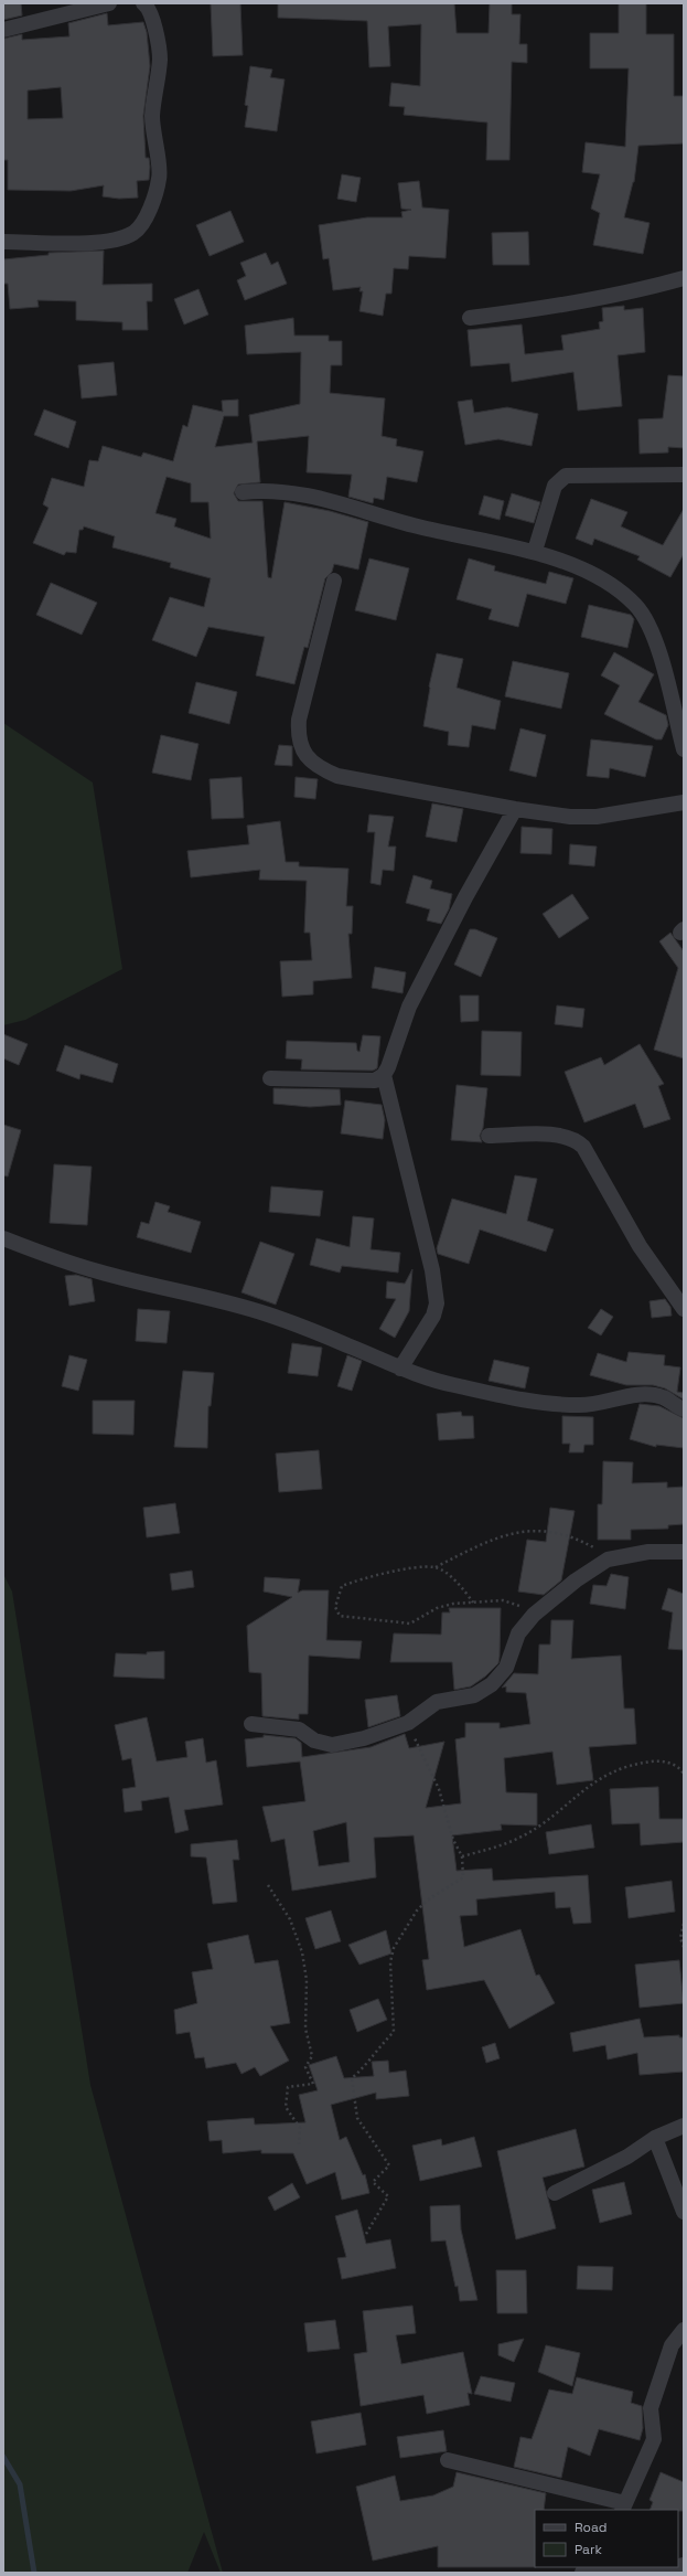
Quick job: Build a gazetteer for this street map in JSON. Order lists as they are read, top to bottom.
{
  "legend": ["Road", "Park"]
}
